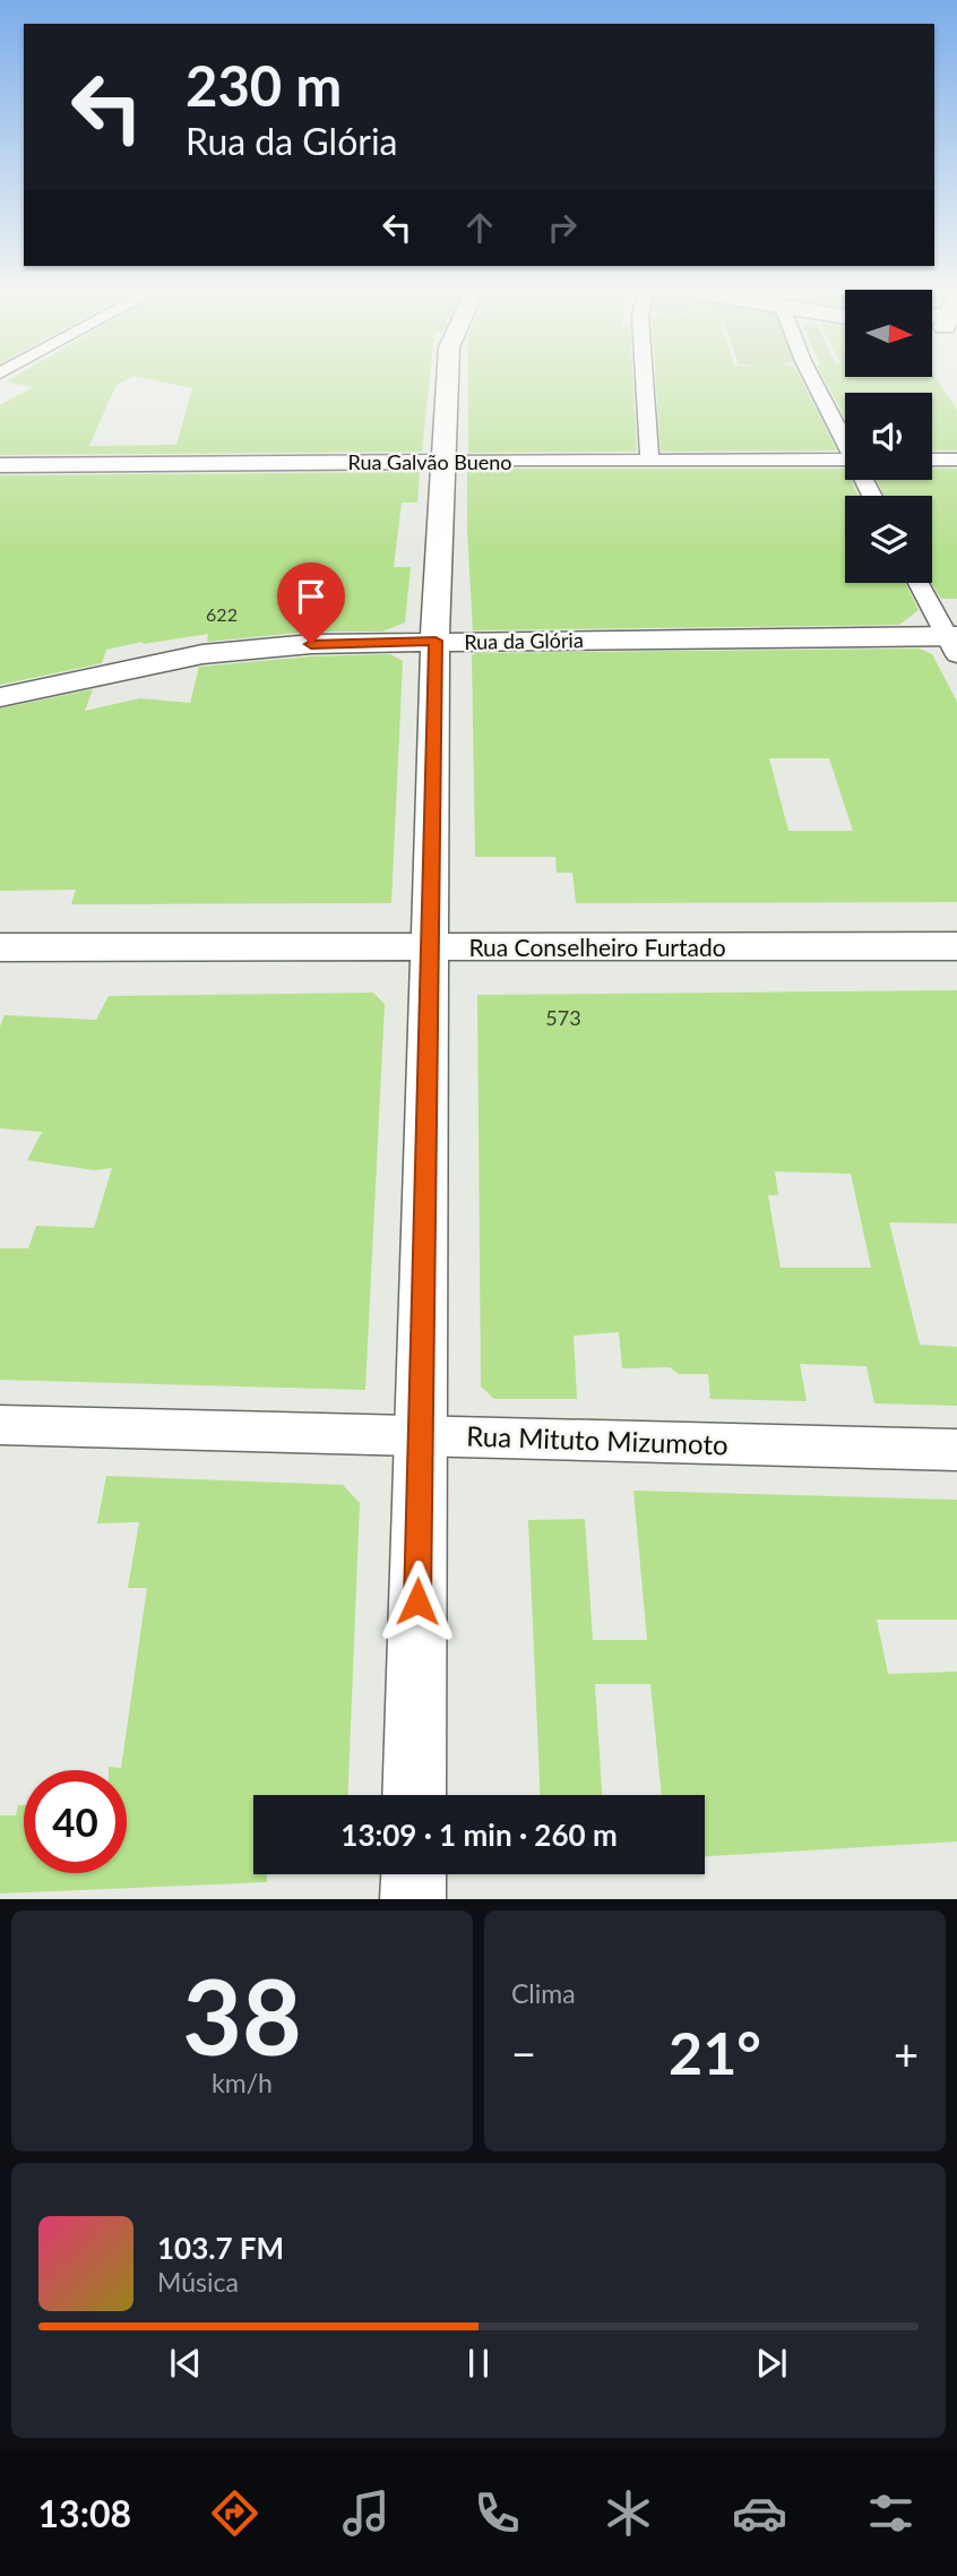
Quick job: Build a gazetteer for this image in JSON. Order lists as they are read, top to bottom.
{
  "streets": {
    "street": [
      "Rua Galvão Bueno",
      "Rua da Glória",
      "Rua Conselheiro Furtado",
      "Rua Mituto Mizumoto"
    ]
  },
  "house_numbers": ["622", "573"],
  "north": "right",
  "page": {
    "turn": ["230 m", "Rua da Glória"],
    "limit": "40",
    "trip": "13:09 · 1 min · 260 m",
    "tile": [
      ["38", "km/h"],
      "Clima"
    ],
    "heat": ["−", "21°", "+"],
    "song": ["103.7 FM", "Música"],
    "tabs": "13:08"
  }
}
